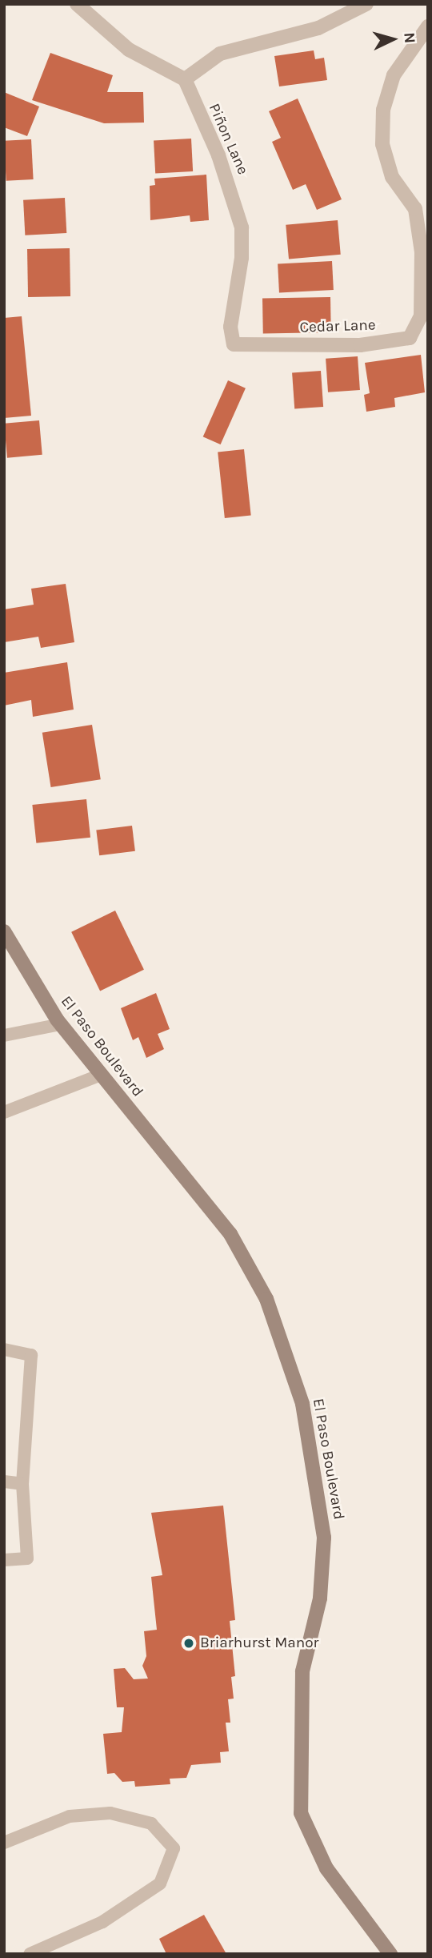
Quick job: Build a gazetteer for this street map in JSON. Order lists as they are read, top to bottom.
{
  "streets": {
    "street": ["Piñon Lane", "Cedar Lane", "El Paso Boulevard"]
  },
  "crossings": [
    ["Piñon Lane", "Cedar Lane"]
  ],
  "places": ["Briarhurst Manor"],
  "north": "right"
}
